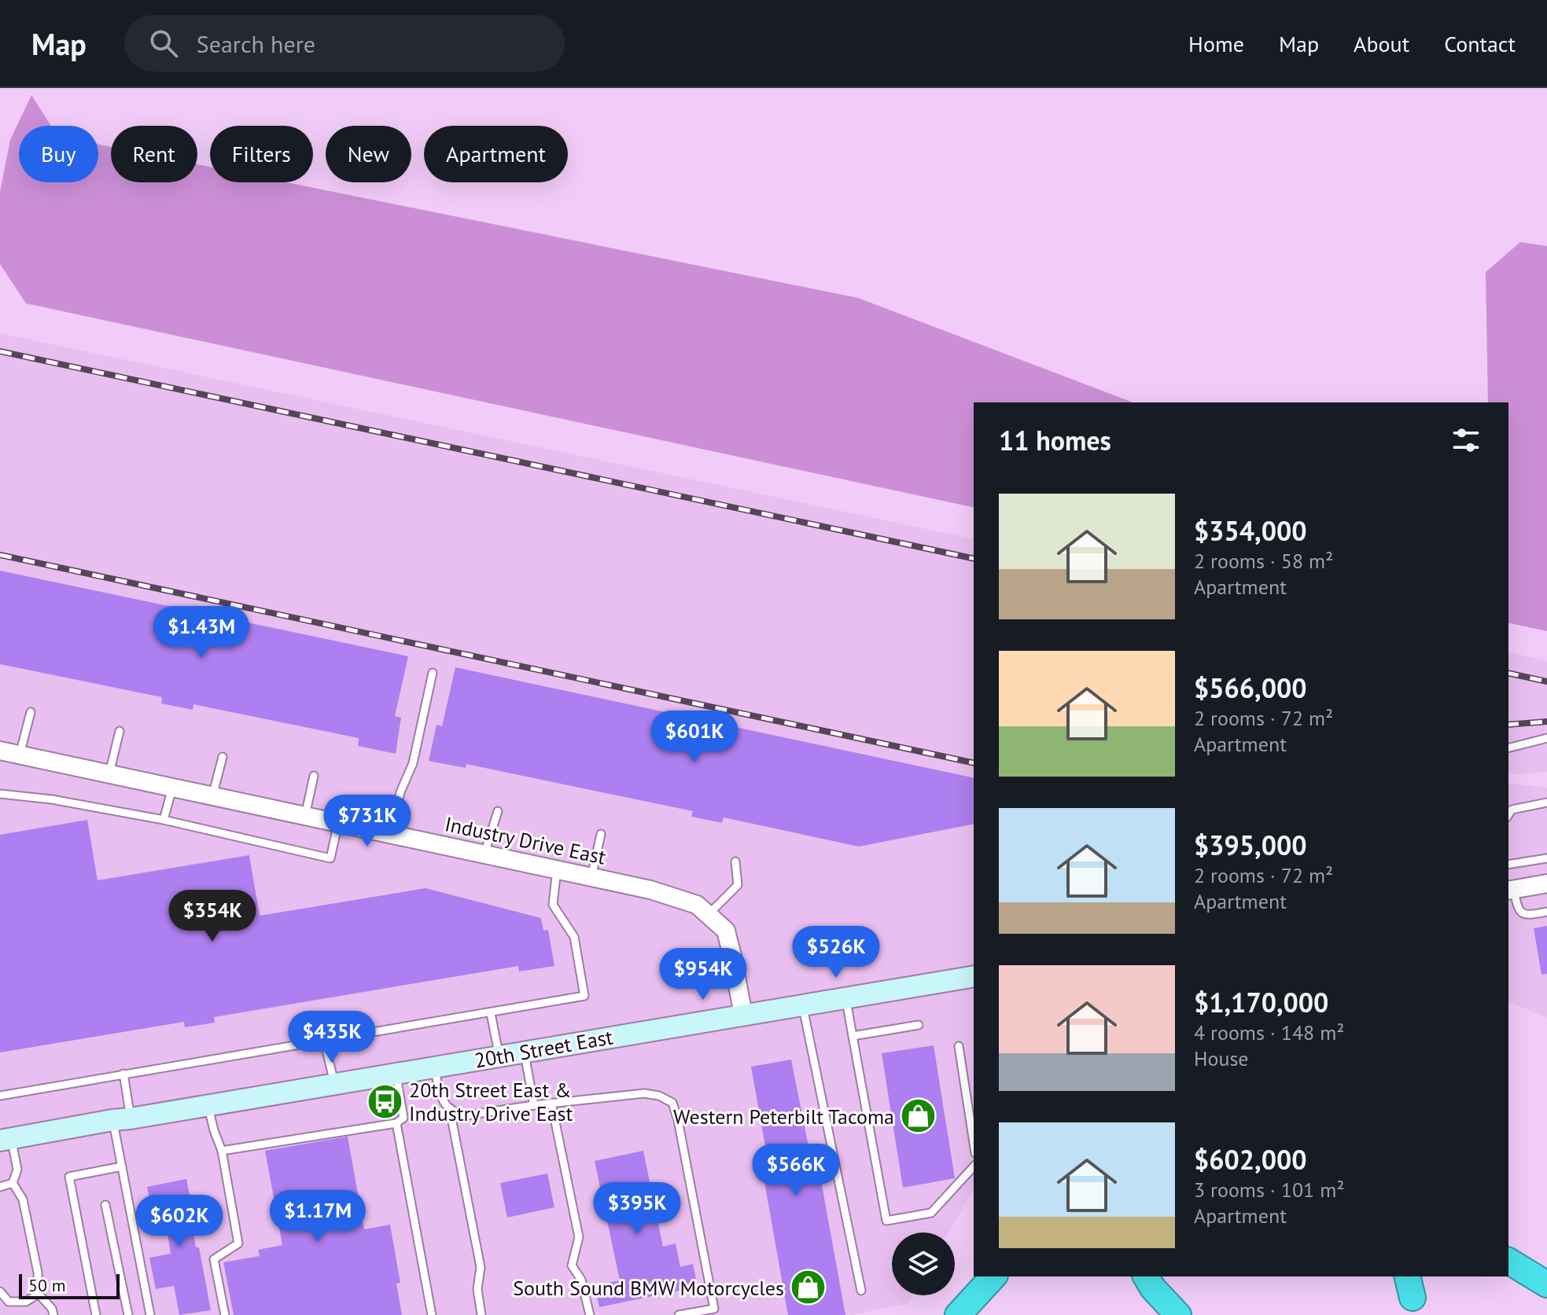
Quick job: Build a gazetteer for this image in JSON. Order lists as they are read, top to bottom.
{
  "streets": {
    "main road": ["20th Street East"],
    "street": ["Industry Drive East"]
  },
  "crossings": [
    ["Industry Drive East", "20th Street East"]
  ],
  "places": {
    "bus stop": ["20th Street East & Industry Drive East"],
    "shop": ["Western Peterbilt Tacoma", "South Sound BMW Motorcycles"]
  },
  "scale_bar": "50 m",
  "page": {
    "header": "Map",
    "search": "Search here",
    "nav": [
      "Home",
      "Map",
      "About",
      "Contact"
    ],
    "chip": [
      "Buy",
      "Rent",
      "Filters",
      "New",
      "Apartment"
    ],
    "heading": "11 homes",
    "list": [
      {
        "name": "$354,000",
        "note": "2 rooms · 58 m² · Apartment"
      },
      {
        "name": "$566,000",
        "note": "2 rooms · 72 m² · Apartment"
      },
      {
        "name": "$395,000",
        "note": "2 rooms · 72 m² · Apartment"
      },
      {
        "name": "$1,170,000",
        "note": "4 rooms · 148 m² · House"
      },
      {
        "name": "$602,000",
        "note": "3 rooms · 101 m² · Apartment"
      }
    ],
    "price": [
      "$1.43M",
      "$601K",
      "$731K",
      "$354K",
      "$526K",
      "$954K",
      "$435K",
      "$566K",
      "$395K",
      "$1.17M",
      "$602K"
    ],
    "scale": "50 m"
  }
}
